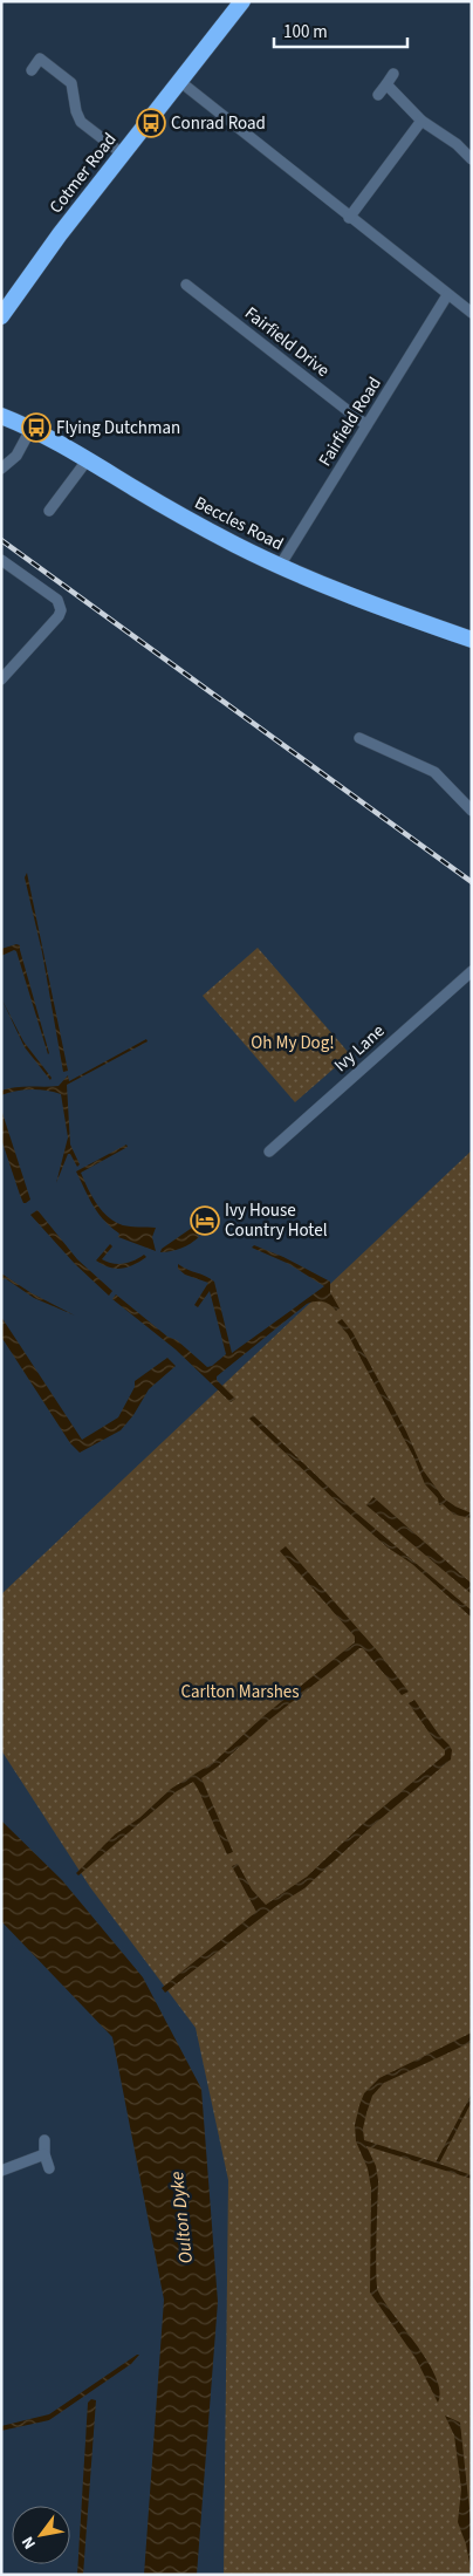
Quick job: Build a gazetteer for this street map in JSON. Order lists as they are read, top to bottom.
{
  "streets": {
    "highway": ["Cotmer Road", "Beccles Road"],
    "street": ["Fairfield Drive", "Fairfield Road", "Ivy Lane"]
  },
  "crossings": [
    ["Fairfield Drive", "Fairfield Road"],
    ["Fairfield Road", "Beccles Road"]
  ],
  "water": ["Oulton Dyke"],
  "parks": ["Oh My Dog!", "Carlton Marshes"],
  "places": {
    "bus stop": ["Conrad Road", "Flying Dutchman"],
    "hotel": ["Ivy House Country Hotel"]
  },
  "scale_bar": "100 m",
  "north": "bottom left"
}
